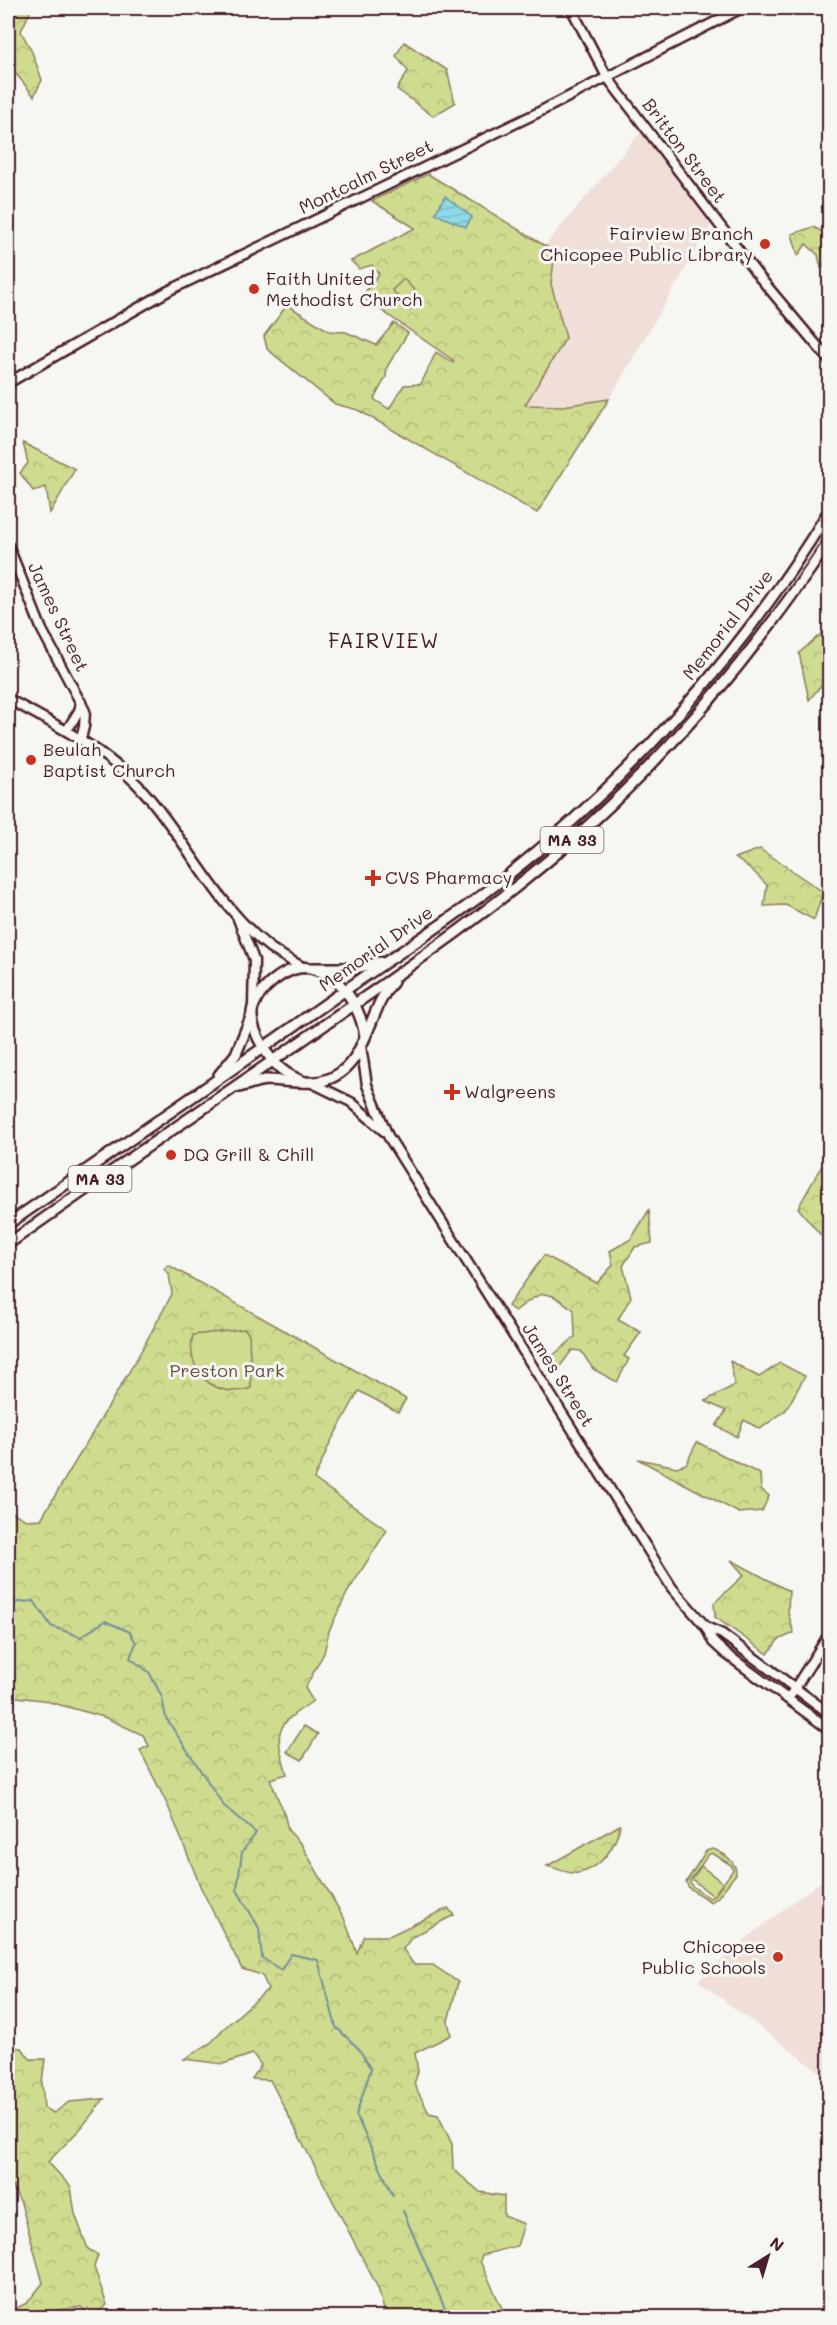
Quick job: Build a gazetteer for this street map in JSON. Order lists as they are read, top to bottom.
{
  "streets": {
    "main road": [
      "Britton Street",
      "Montcalm Street",
      "James Street",
      "Memorial Drive",
      "MA 33"
    ]
  },
  "crossings": [
    ["Britton Street", "Montcalm Street"]
  ],
  "districts": ["FAIRVIEW"],
  "parks": ["Preston Park"],
  "places": {
    "other": [
      "Fairview Branch Chicopee Public Library",
      "Faith United Methodist Church",
      "Beulah Baptist Church",
      "DQ Grill & Chill",
      "Chicopee Public Schools"
    ],
    "health": ["CVS Pharmacy", "Walgreens"]
  },
  "north": "top right"
}
